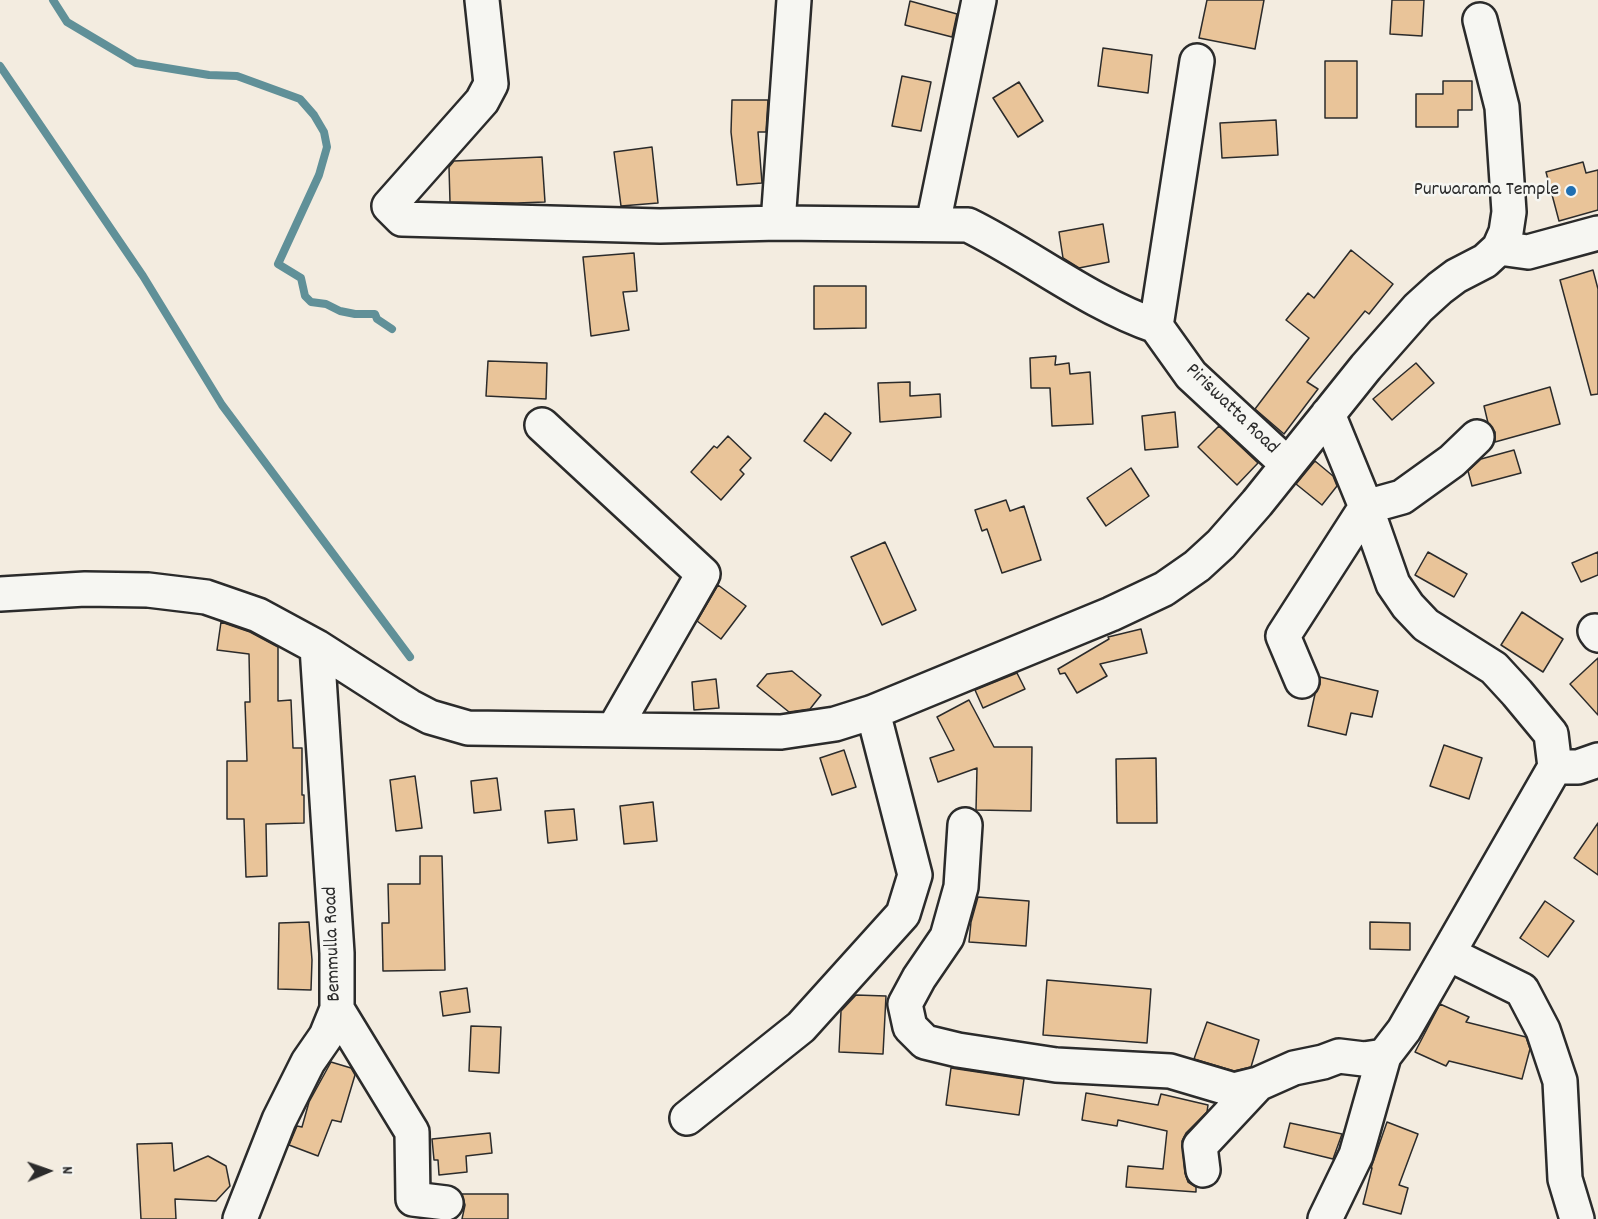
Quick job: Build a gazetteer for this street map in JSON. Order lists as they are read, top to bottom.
{
  "streets": {
    "street": ["Piriswatta Road", "Bemmulla Road"]
  },
  "places": ["Purwarama Temple"],
  "north": "right"
}
